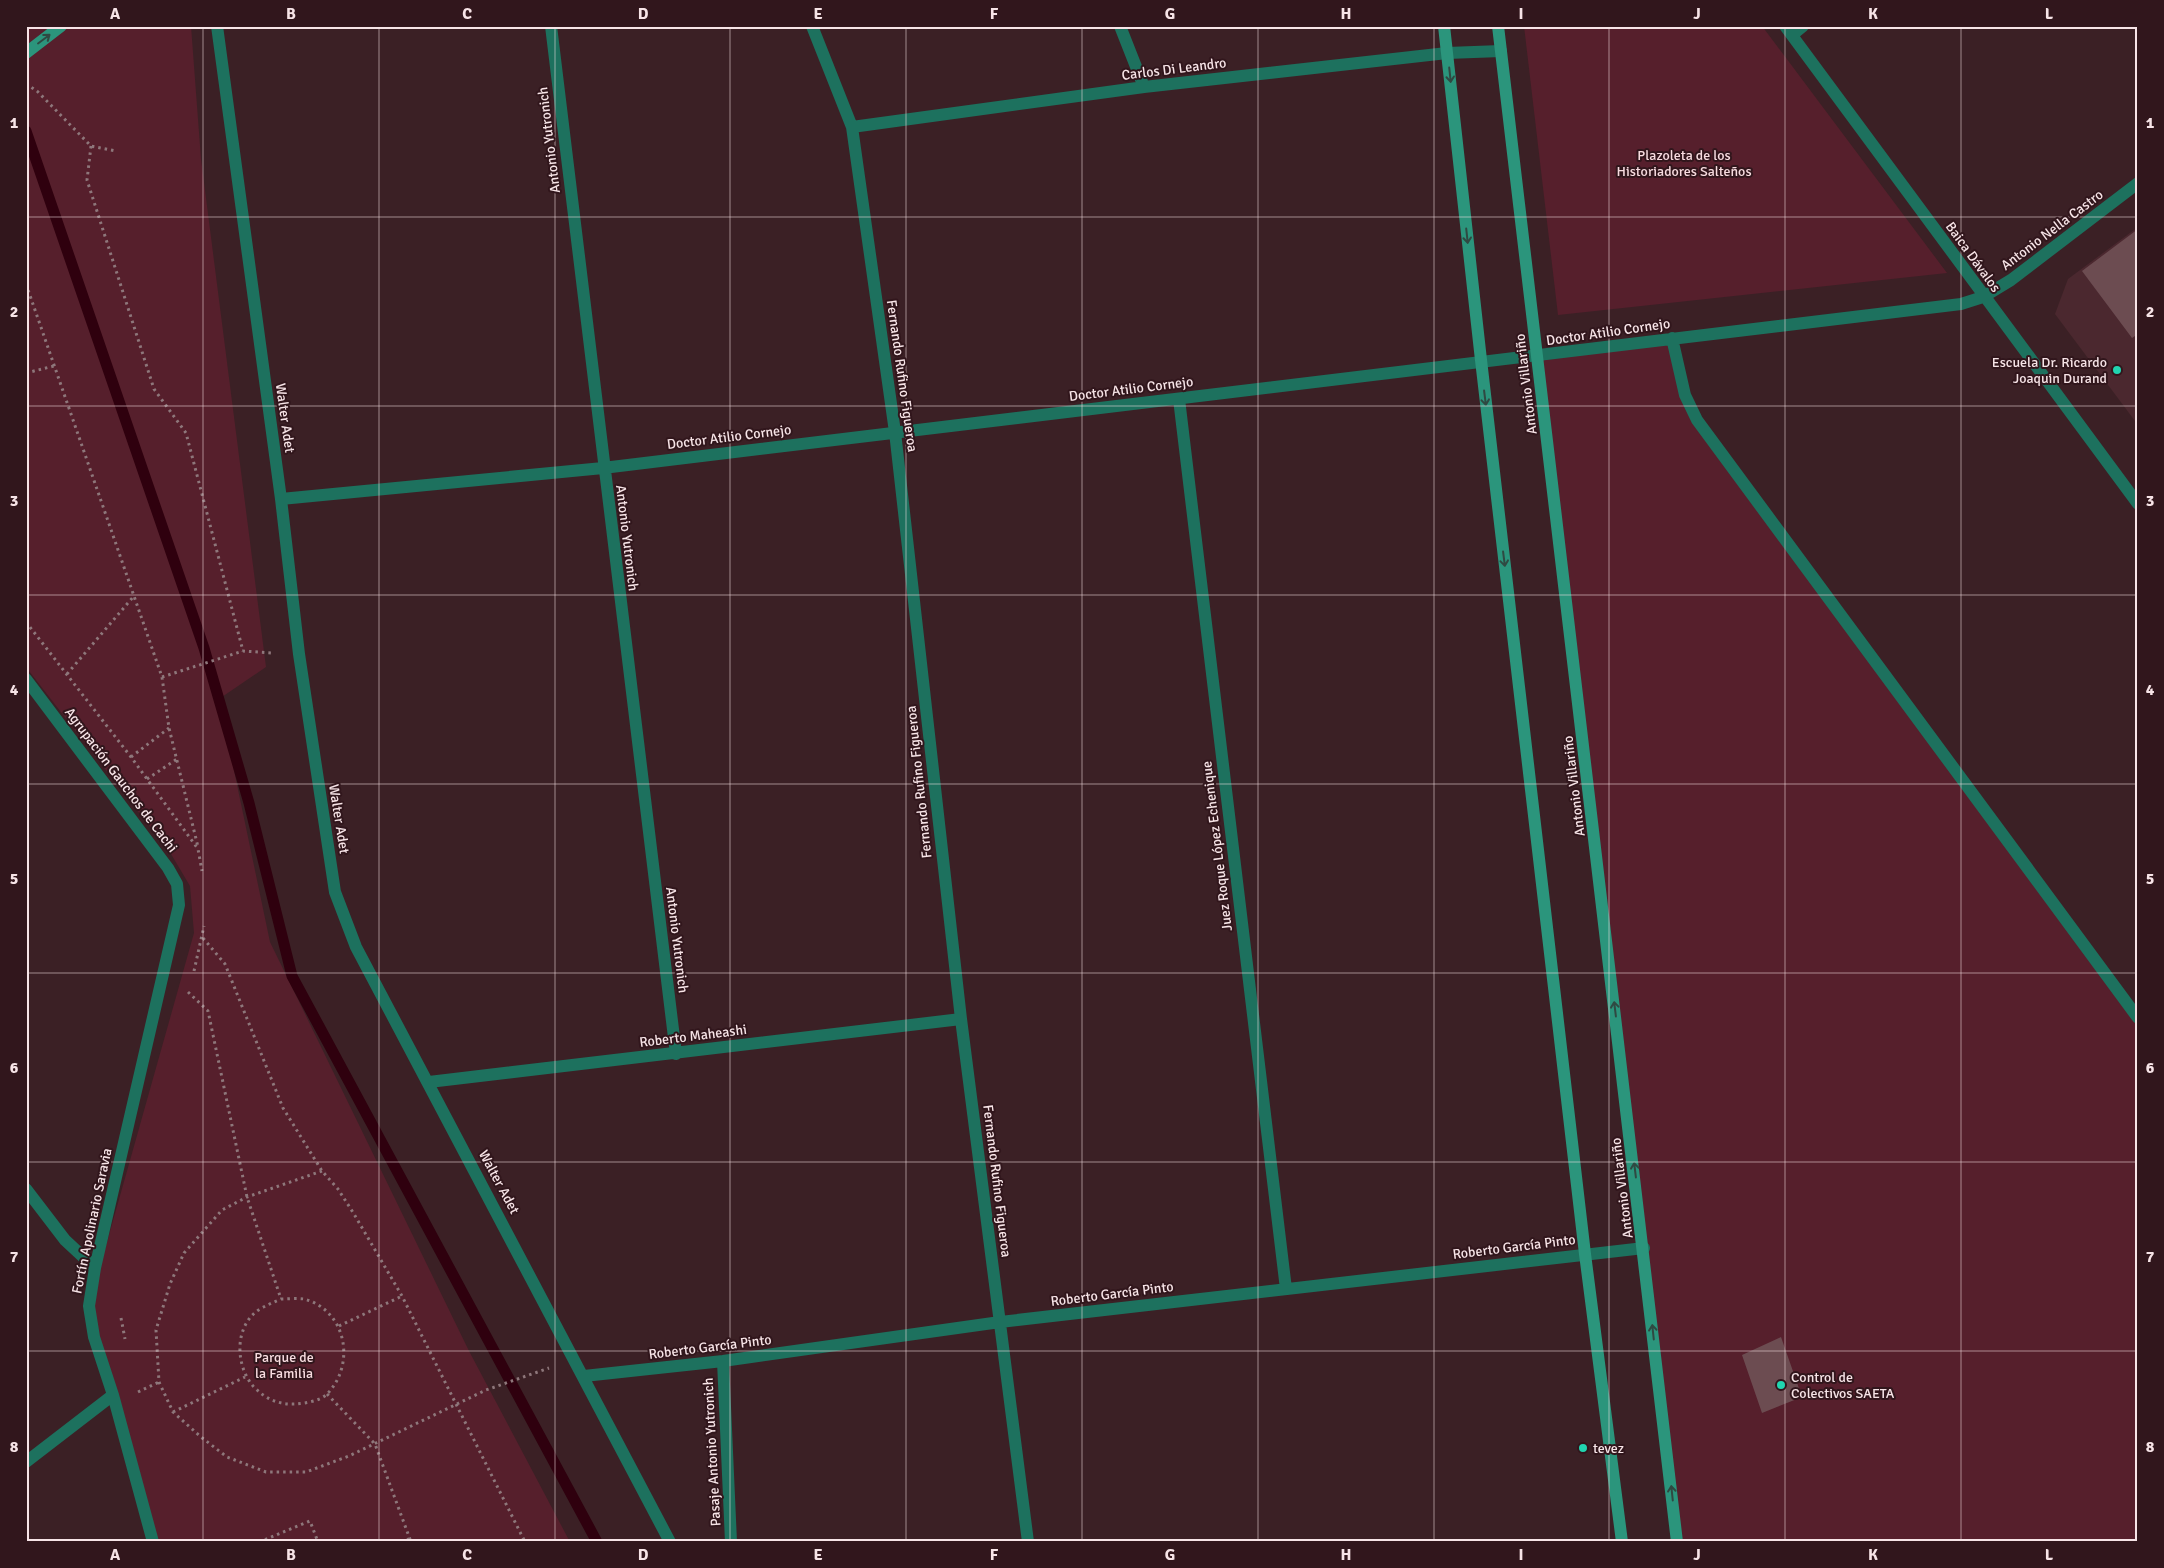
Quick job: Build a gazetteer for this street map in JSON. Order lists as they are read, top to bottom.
{
  "streets": {
    "street": [
      "Carlos Di Leandro",
      "Antonio Yutronich",
      "Antonio Nella Castro",
      "Baica Dávalos",
      "Doctor Atilio Cornejo",
      "Fernando Rufino Figueroa",
      "Antonio Villariño",
      "Walter Adet",
      "Agrupación Gauchos de Cachi",
      "Juez Roque López Echenique",
      "Roberto Maheashi",
      "Fortín Apolinario Saravia",
      "Roberto García Pinto",
      "Pasaje Antonio Yutronich"
    ]
  },
  "crossings": [
    ["Carlos Di Leandro", "Fernando Rufino Figueroa"],
    ["Carlos Di Leandro", "Antonio Villariño"],
    ["Antonio Yutronich", "Doctor Atilio Cornejo"],
    ["Antonio Yutronich", "Roberto Maheashi"],
    ["Antonio Nella Castro", "Baica Dávalos"],
    ["Antonio Nella Castro", "Doctor Atilio Cornejo"],
    ["Baica Dávalos", "Doctor Atilio Cornejo"],
    ["Doctor Atilio Cornejo", "Fernando Rufino Figueroa"],
    ["Doctor Atilio Cornejo", "Antonio Villariño"],
    ["Doctor Atilio Cornejo", "Walter Adet"],
    ["Doctor Atilio Cornejo", "Juez Roque López Echenique"],
    ["Fernando Rufino Figueroa", "Roberto Maheashi"],
    ["Fernando Rufino Figueroa", "Roberto García Pinto"],
    ["Antonio Villariño", "Roberto García Pinto"],
    ["Walter Adet", "Roberto Maheashi"],
    ["Walter Adet", "Roberto García Pinto"],
    ["Agrupación Gauchos de Cachi", "Fortín Apolinario Saravia"],
    ["Juez Roque López Echenique", "Roberto García Pinto"],
    ["Roberto García Pinto", "Pasaje Antonio Yutronich"]
  ],
  "parks": ["Plazoleta de los Historiadores Salteños", "Parque de la Familia"],
  "places": ["Escuela Dr. Ricardo Joaquin Durand", "Control de Colectivos SAETA", "tevez"],
  "grid": {
    "columns": [
      "A",
      "B",
      "C",
      "D",
      "E",
      "F",
      "G",
      "H",
      "I",
      "J",
      "K",
      "L"
    ],
    "rows": [
      "1",
      "2",
      "3",
      "4",
      "5",
      "6",
      "7",
      "8"
    ]
  }
}
